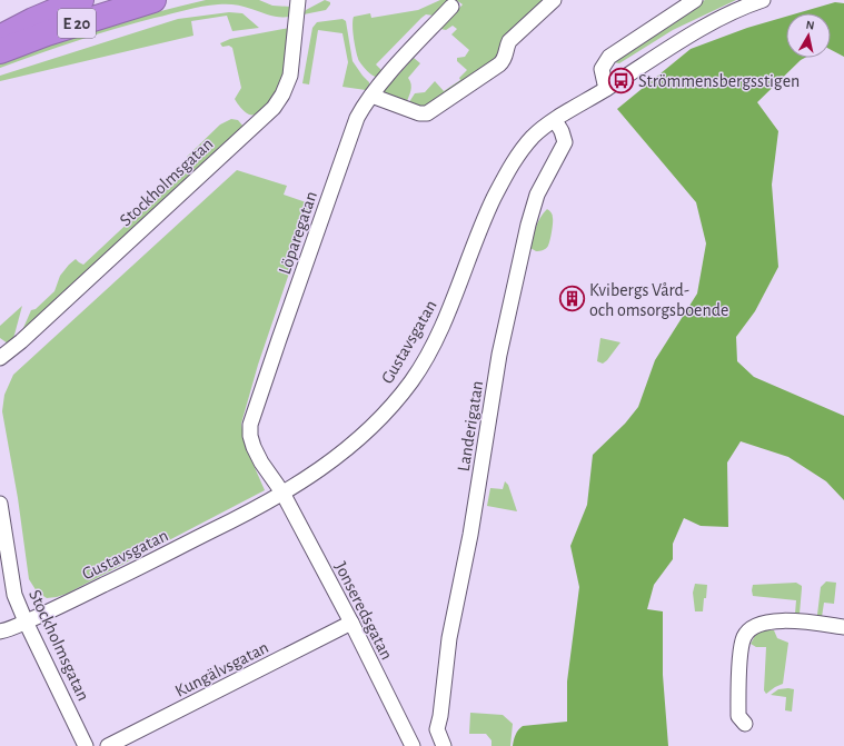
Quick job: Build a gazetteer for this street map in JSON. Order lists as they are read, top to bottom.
{
  "streets": {
    "highway": ["E 20"],
    "street": [
      "Stockholmsgatan",
      "Löparegatan",
      "Gustavsgatan",
      "Landerigatan",
      "Jonseredsgatan",
      "Kungälvsgatan"
    ]
  },
  "crossings": [
    ["Stockholmsgatan", "Gustavsgatan"],
    ["Löparegatan", "Gustavsgatan"],
    ["Löparegatan", "Jonseredsgatan"],
    ["Gustavsgatan", "Landerigatan"],
    ["Gustavsgatan", "Jonseredsgatan"],
    ["Jonseredsgatan", "Kungälvsgatan"]
  ],
  "places": {
    "bus stop": ["Strömmensbergsstigen"],
    "building": ["Kvibergs Vård- och omsorgsboende"]
  },
  "north": "top"
}
